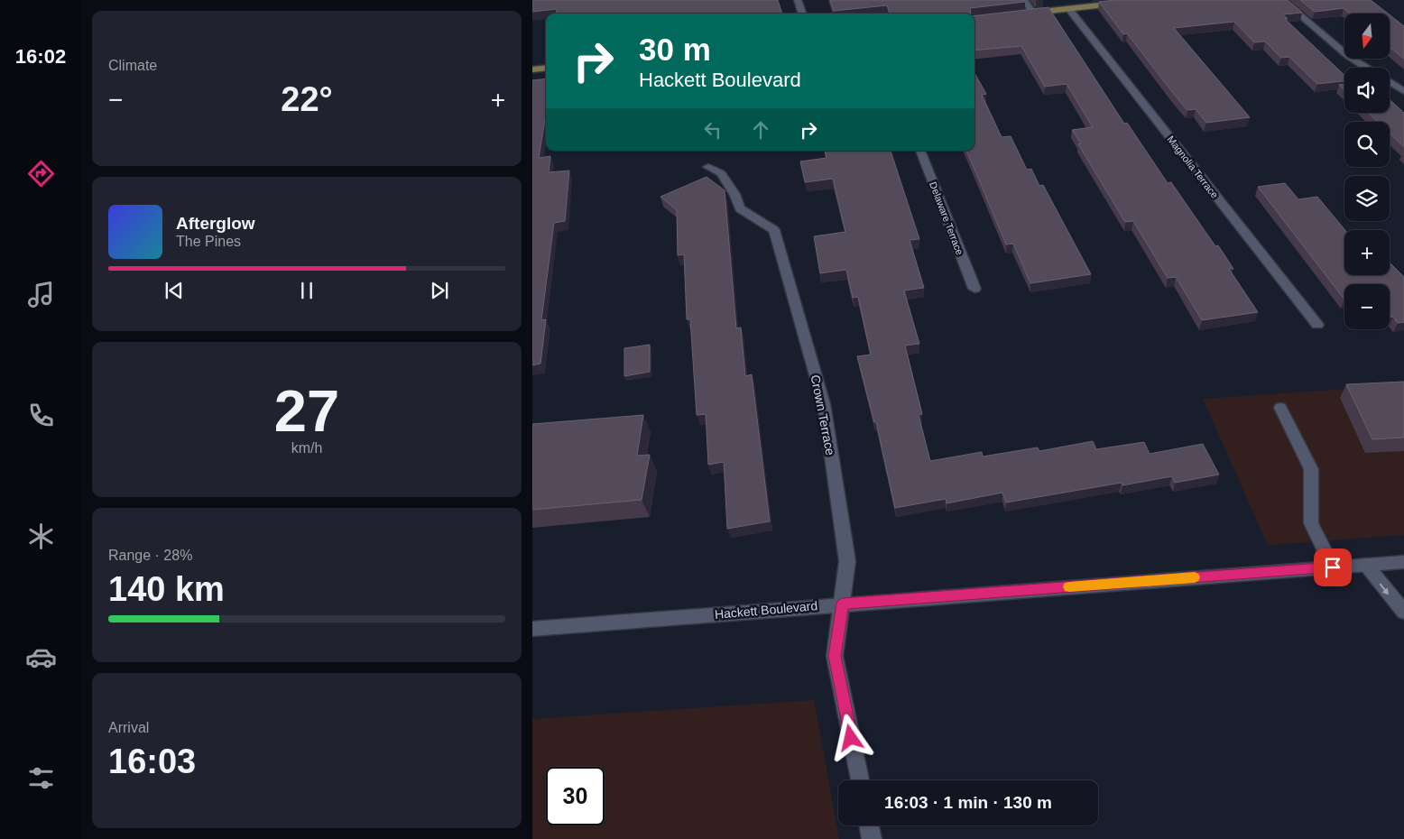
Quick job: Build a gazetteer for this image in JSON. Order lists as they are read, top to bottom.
{
  "streets": {
    "street": [
      "Magnolia Terrace",
      "Delaware Terrace",
      "Crown Terrace",
      "Hackett Boulevard"
    ]
  },
  "crossings": [
    ["Crown Terrace", "Hackett Boulevard"]
  ],
  "north": "bottom",
  "page": {
    "tabs": "16:02",
    "tile": [
      "Climate",
      ["27", "km/h"],
      ["Range · 28%", "140 km"],
      ["Arrival", "16:03"]
    ],
    "map_buttons": ["+", "−"],
    "turn": ["30 m", "Hackett Boulevard"],
    "heat": ["−", "22°", "+"],
    "song": ["Afterglow", "The Pines"],
    "limit": "30",
    "trip": "16:03 · 1 min · 130 m"
  }
}
